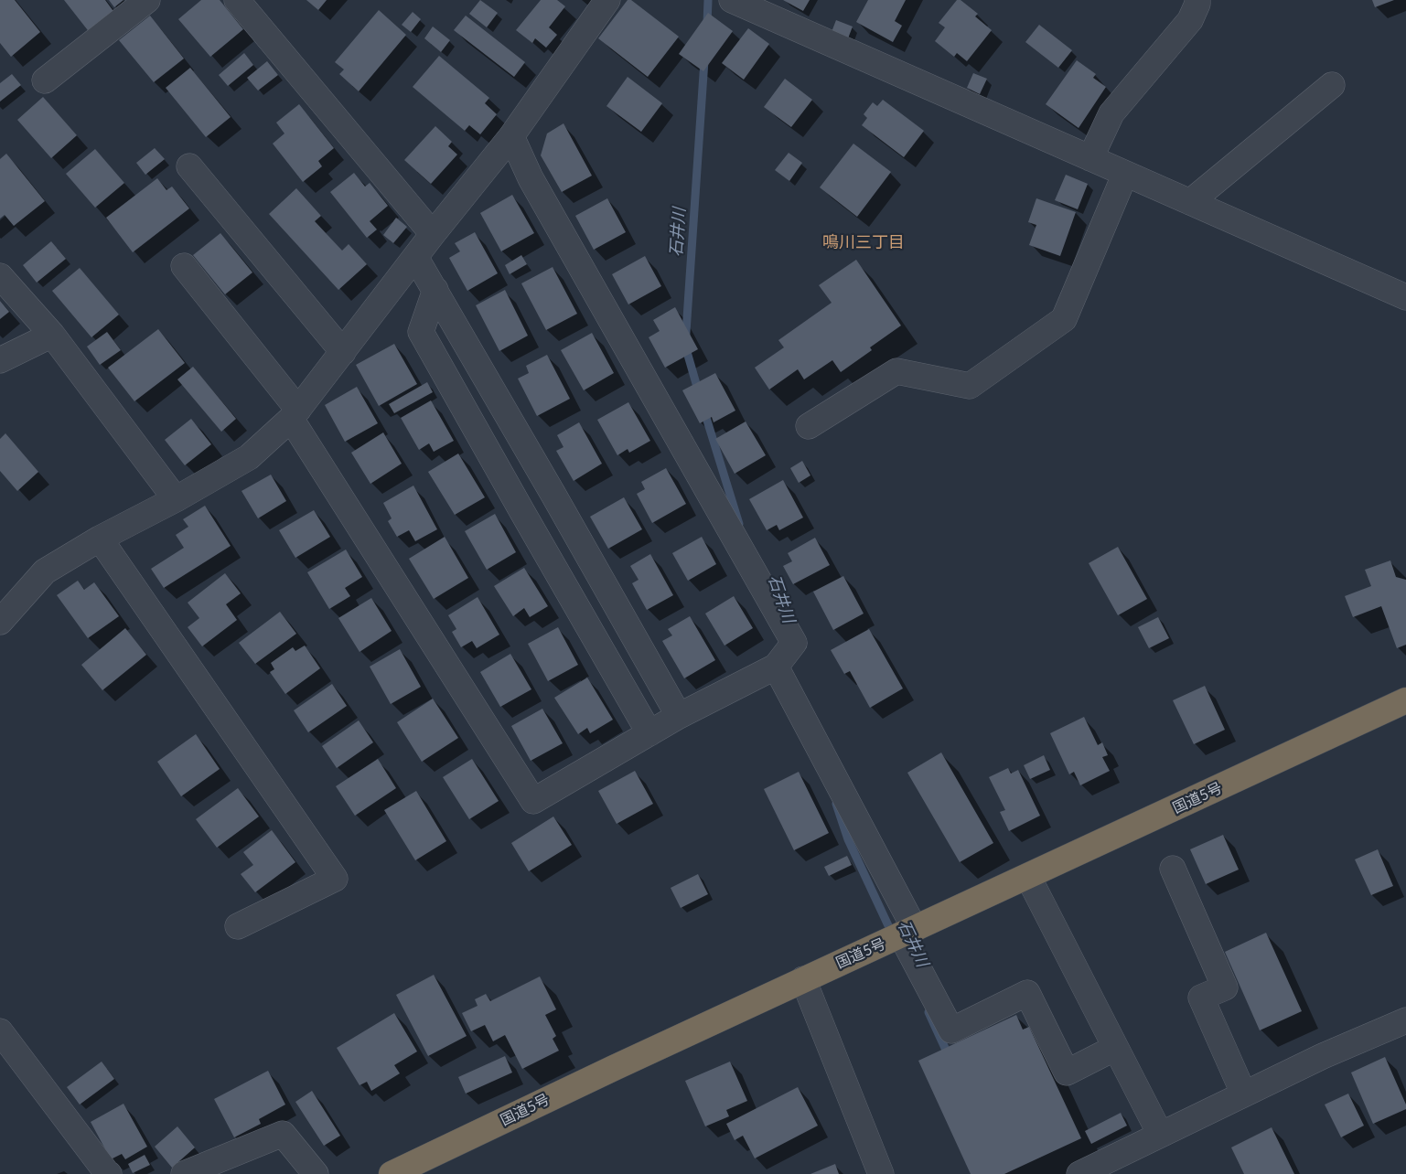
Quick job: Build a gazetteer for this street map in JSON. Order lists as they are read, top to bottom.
{
  "streets": {
    "highway": ["国道5号"]
  },
  "districts": ["鳴川三丁目"],
  "water": ["石井川"]
}
